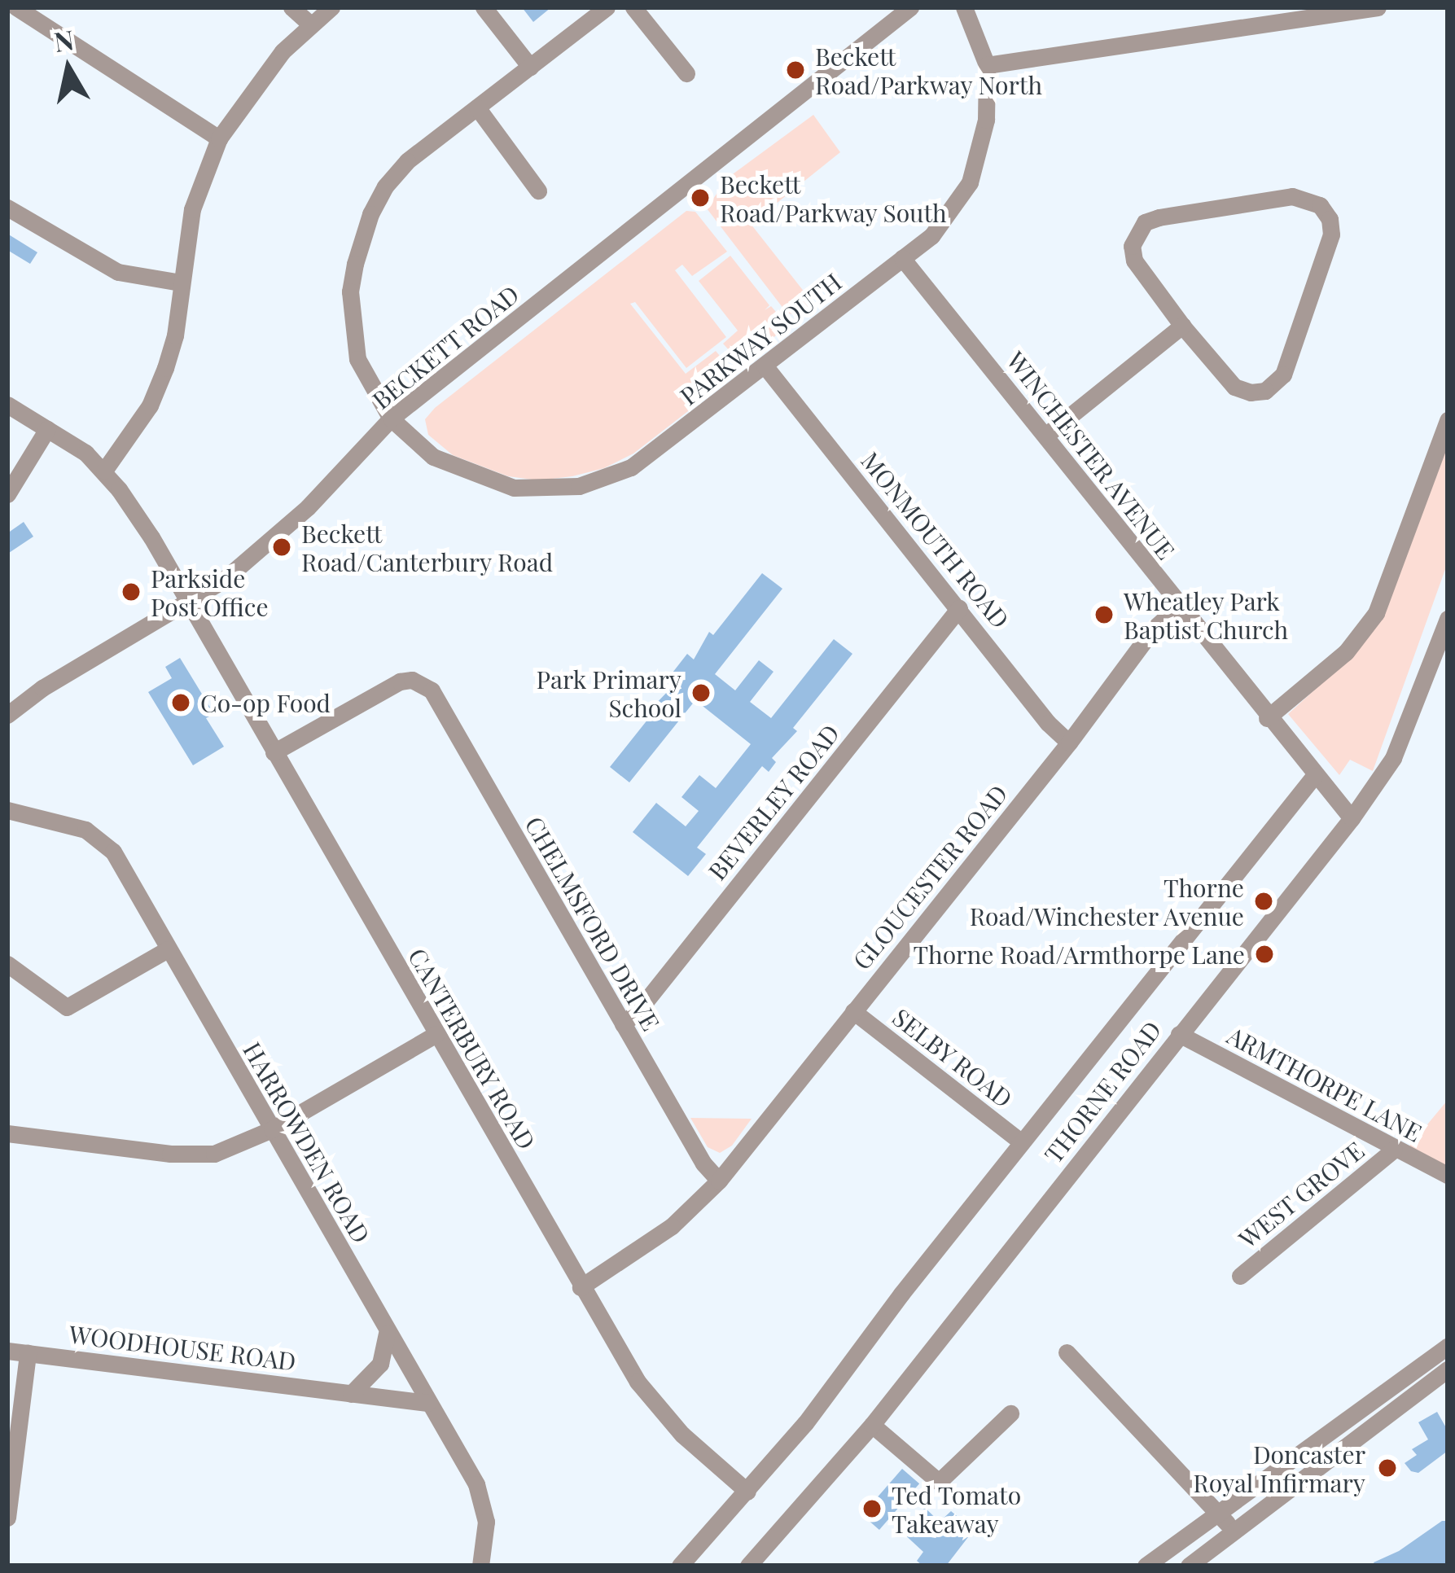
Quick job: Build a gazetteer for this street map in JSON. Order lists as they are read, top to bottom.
{
  "streets": {
    "street": [
      "PARKWAY SOUTH",
      "BECKETT ROAD",
      "WINCHESTER AVENUE",
      "MONMOUTH ROAD",
      "BEVERLEY ROAD",
      "GLOUCESTER ROAD",
      "CHELMSFORD DRIVE",
      "CANTERBURY ROAD",
      "SELBY ROAD",
      "ARMTHORPE LANE",
      "THORNE ROAD",
      "HARROWDEN ROAD",
      "WEST GROVE",
      "WOODHOUSE ROAD"
    ]
  },
  "crossings": [
    ["PARKWAY SOUTH", "BECKETT ROAD"],
    ["PARKWAY SOUTH", "WINCHESTER AVENUE"],
    ["PARKWAY SOUTH", "MONMOUTH ROAD"],
    ["BECKETT ROAD", "CANTERBURY ROAD"],
    ["WINCHESTER AVENUE", "GLOUCESTER ROAD"],
    ["WINCHESTER AVENUE", "THORNE ROAD"],
    ["MONMOUTH ROAD", "BEVERLEY ROAD"],
    ["MONMOUTH ROAD", "GLOUCESTER ROAD"],
    ["BEVERLEY ROAD", "CHELMSFORD DRIVE"],
    ["GLOUCESTER ROAD", "CHELMSFORD DRIVE"],
    ["GLOUCESTER ROAD", "SELBY ROAD"],
    ["CHELMSFORD DRIVE", "CANTERBURY ROAD"],
    ["CANTERBURY ROAD", "THORNE ROAD"],
    ["SELBY ROAD", "THORNE ROAD"],
    ["ARMTHORPE LANE", "THORNE ROAD"],
    ["ARMTHORPE LANE", "WEST GROVE"],
    ["HARROWDEN ROAD", "WOODHOUSE ROAD"]
  ],
  "places": [
    "Beckett Road/Parkway North",
    "Beckett Road/Parkway South",
    "Beckett Road/Canterbury Road",
    "Parkside Post Office",
    "Wheatley Park Baptist Church",
    "Park Primary School",
    "Co-op Food",
    "Thorne Road/Winchester Avenue",
    "Thorne Road/Armthorpe Lane",
    "Doncaster Royal Infirmary",
    "Ted Tomato Takeaway"
  ],
  "north": "top"
}
